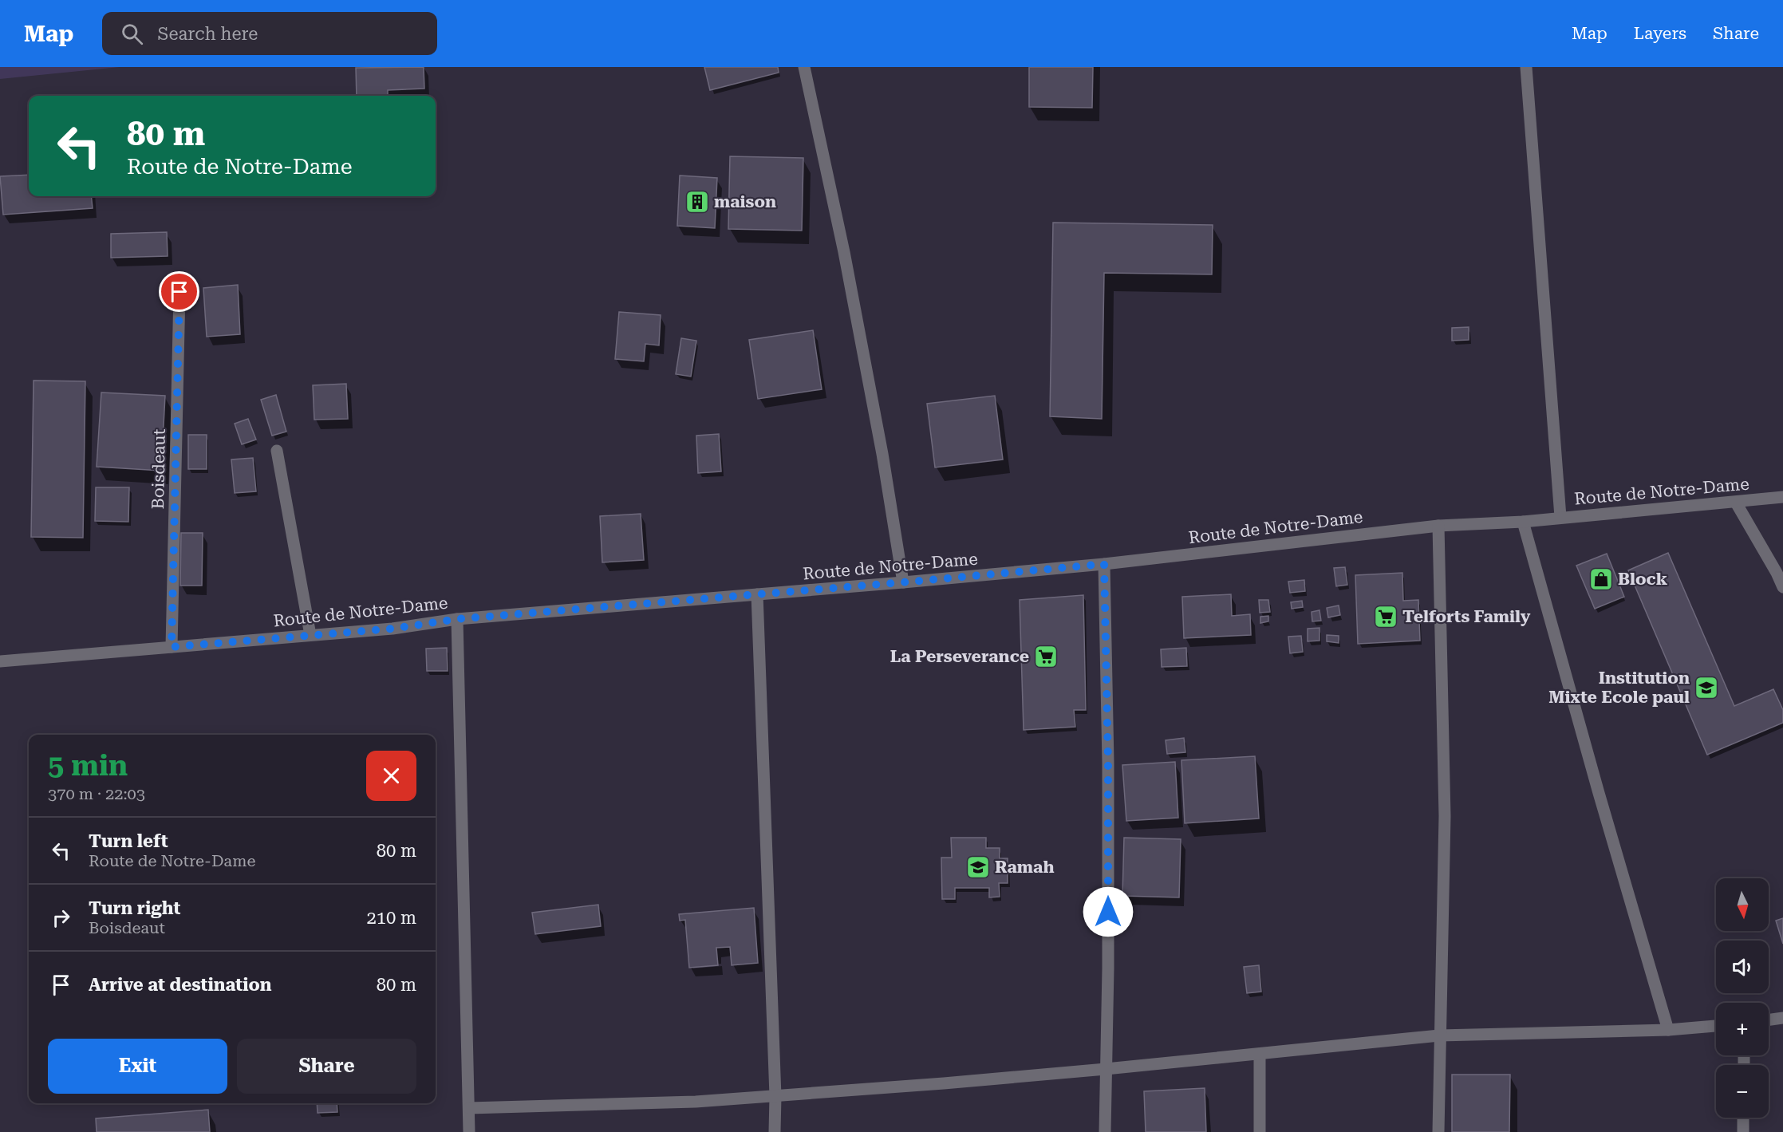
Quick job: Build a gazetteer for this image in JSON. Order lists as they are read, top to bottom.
{
  "streets": {
    "street": ["Boisdeaut", "Route de Notre-Dame"]
  },
  "crossings": [
    ["Boisdeaut", "Route de Notre-Dame"]
  ],
  "places": {
    "building": ["maison"],
    "shop": ["Block"],
    "supermarket": ["Telforts Family", "La Perseverance"],
    "school or university": ["Institution Mixte Ecole paul", "Ramah"]
  },
  "north": "bottom",
  "page": {
    "header": "Map",
    "search": "Search here",
    "nav": ["Map", "Layers", "Share"],
    "turn": ["80 m", "Route de Notre-Dame"],
    "heading": ["5 min", "370 m · 22:03"],
    "list": [
      {
        "name": "Turn left",
        "note": "Route de Notre-Dame",
        "value": "80 m"
      },
      {
        "name": "Turn right",
        "note": "Boisdeaut",
        "value": "210 m"
      },
      {
        "name": "Arrive at destination",
        "value": "80 m"
      }
    ],
    "map_buttons": ["+", "−"],
    "buttons": ["Exit", "Share"]
  }
}
